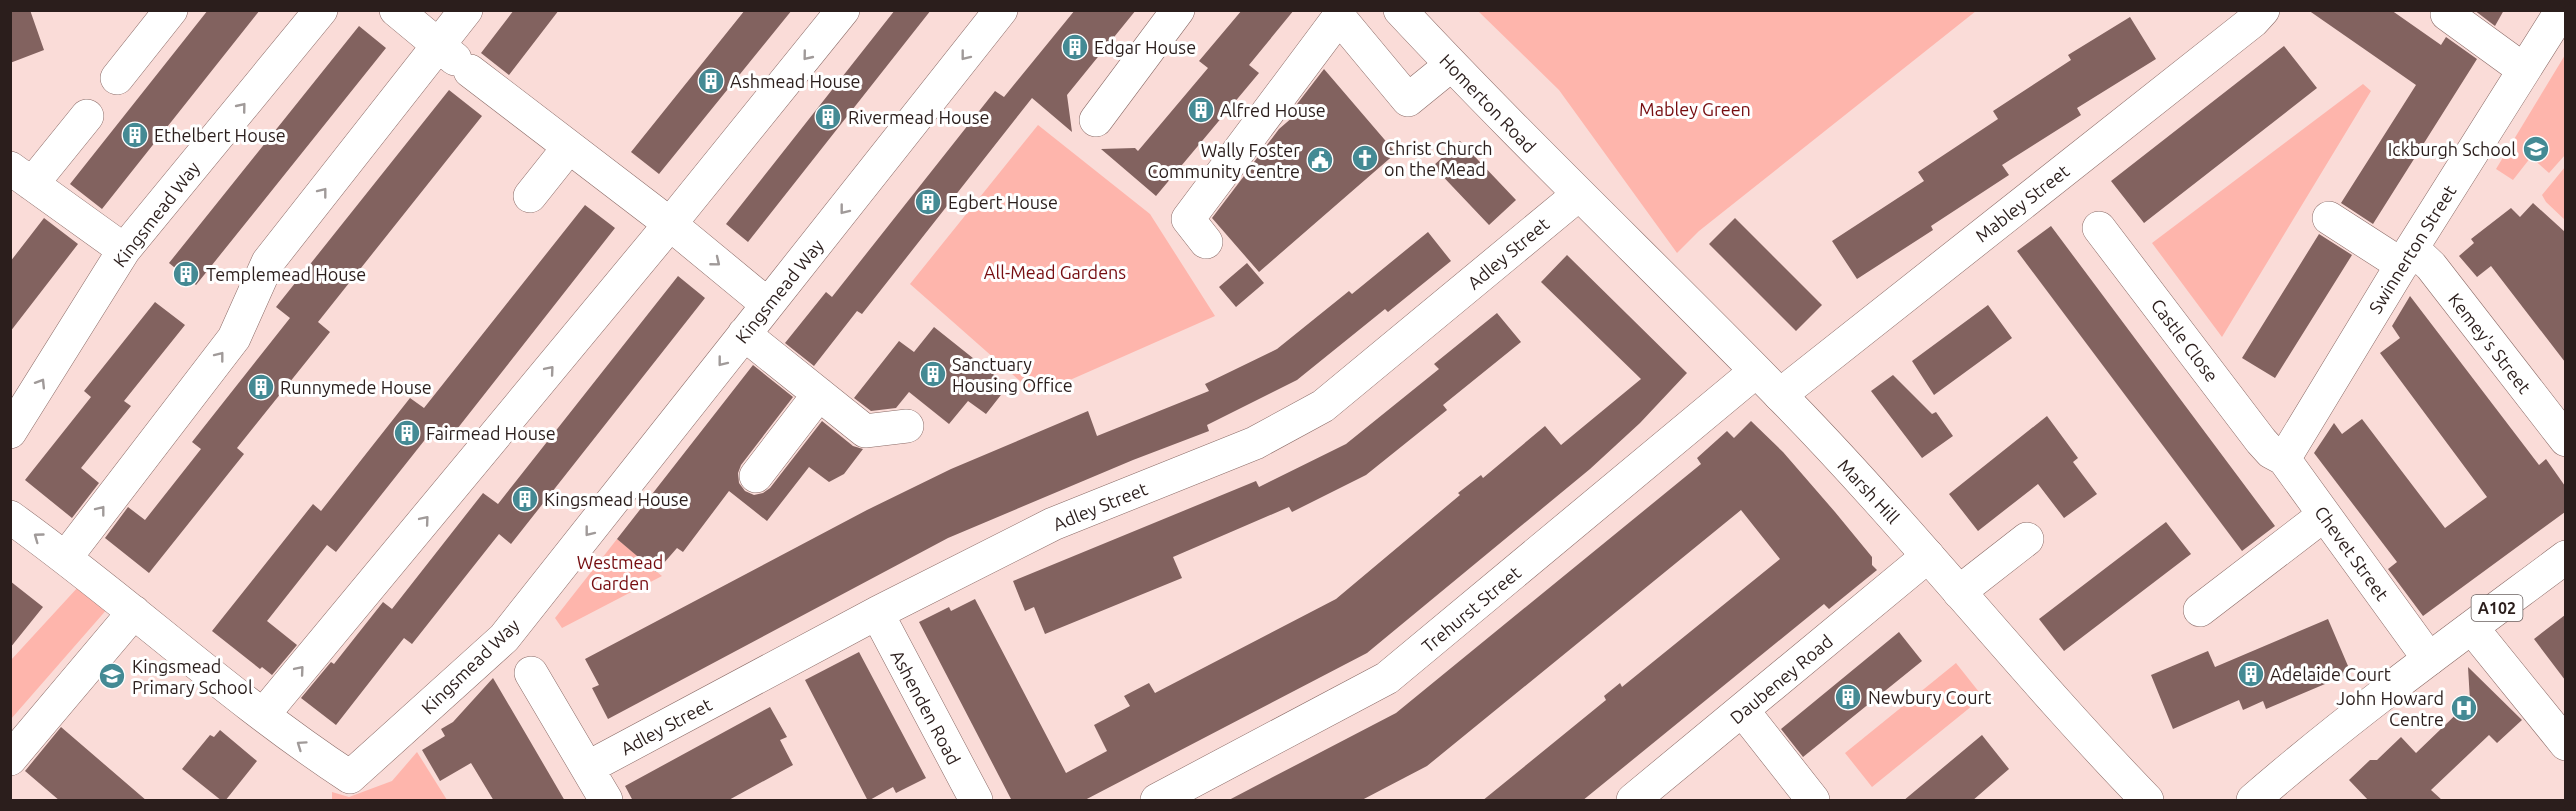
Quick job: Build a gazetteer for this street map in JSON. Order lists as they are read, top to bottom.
{
  "streets": {
    "main road": [
      "Homerton Road",
      "Mabley Street",
      "Kingsmead Way",
      "Swinnerton Street",
      "Adley Street",
      "Castle Close",
      "Kemey's Street",
      "Marsh Hill",
      "Chevet Street",
      "A102",
      "Trehurst Street",
      "Daubeney Road",
      "Ashenden Road"
    ]
  },
  "crossings": [
    ["Homerton Road", "Adley Street"],
    ["Homerton Road", "Marsh Hill"],
    ["Mabley Street", "Marsh Hill"],
    ["Swinnerton Street", "Castle Close"],
    ["Swinnerton Street", "Kemey's Street"],
    ["Swinnerton Street", "Chevet Street"],
    ["Adley Street", "Marsh Hill"],
    ["Adley Street", "Ashenden Road"],
    ["Castle Close", "Chevet Street"],
    ["Marsh Hill", "Trehurst Street"],
    ["Marsh Hill", "Daubeney Road"],
    ["Chevet Street", "A102"]
  ],
  "parks": ["Mabley Green", "All-Mead Gardens", "Westmead Garden"],
  "places": {
    "building": [
      "Edgar House",
      "Ashmead House",
      "Alfred House",
      "Rivermead House",
      "Ethelbert House",
      "Egbert House",
      "Templemead House",
      "Sanctuary Housing Office",
      "Runnymede House",
      "Fairmead House",
      "Kingsmead House",
      "Adelaide Court",
      "Newbury Court"
    ],
    "school or university": ["Ickburgh School", "Kingsmead Primary School"],
    "church": ["Christ Church on the Mead"],
    "public building": ["Wally Foster Community Centre"],
    "hospital": ["John Howard Centre"]
  }
}
